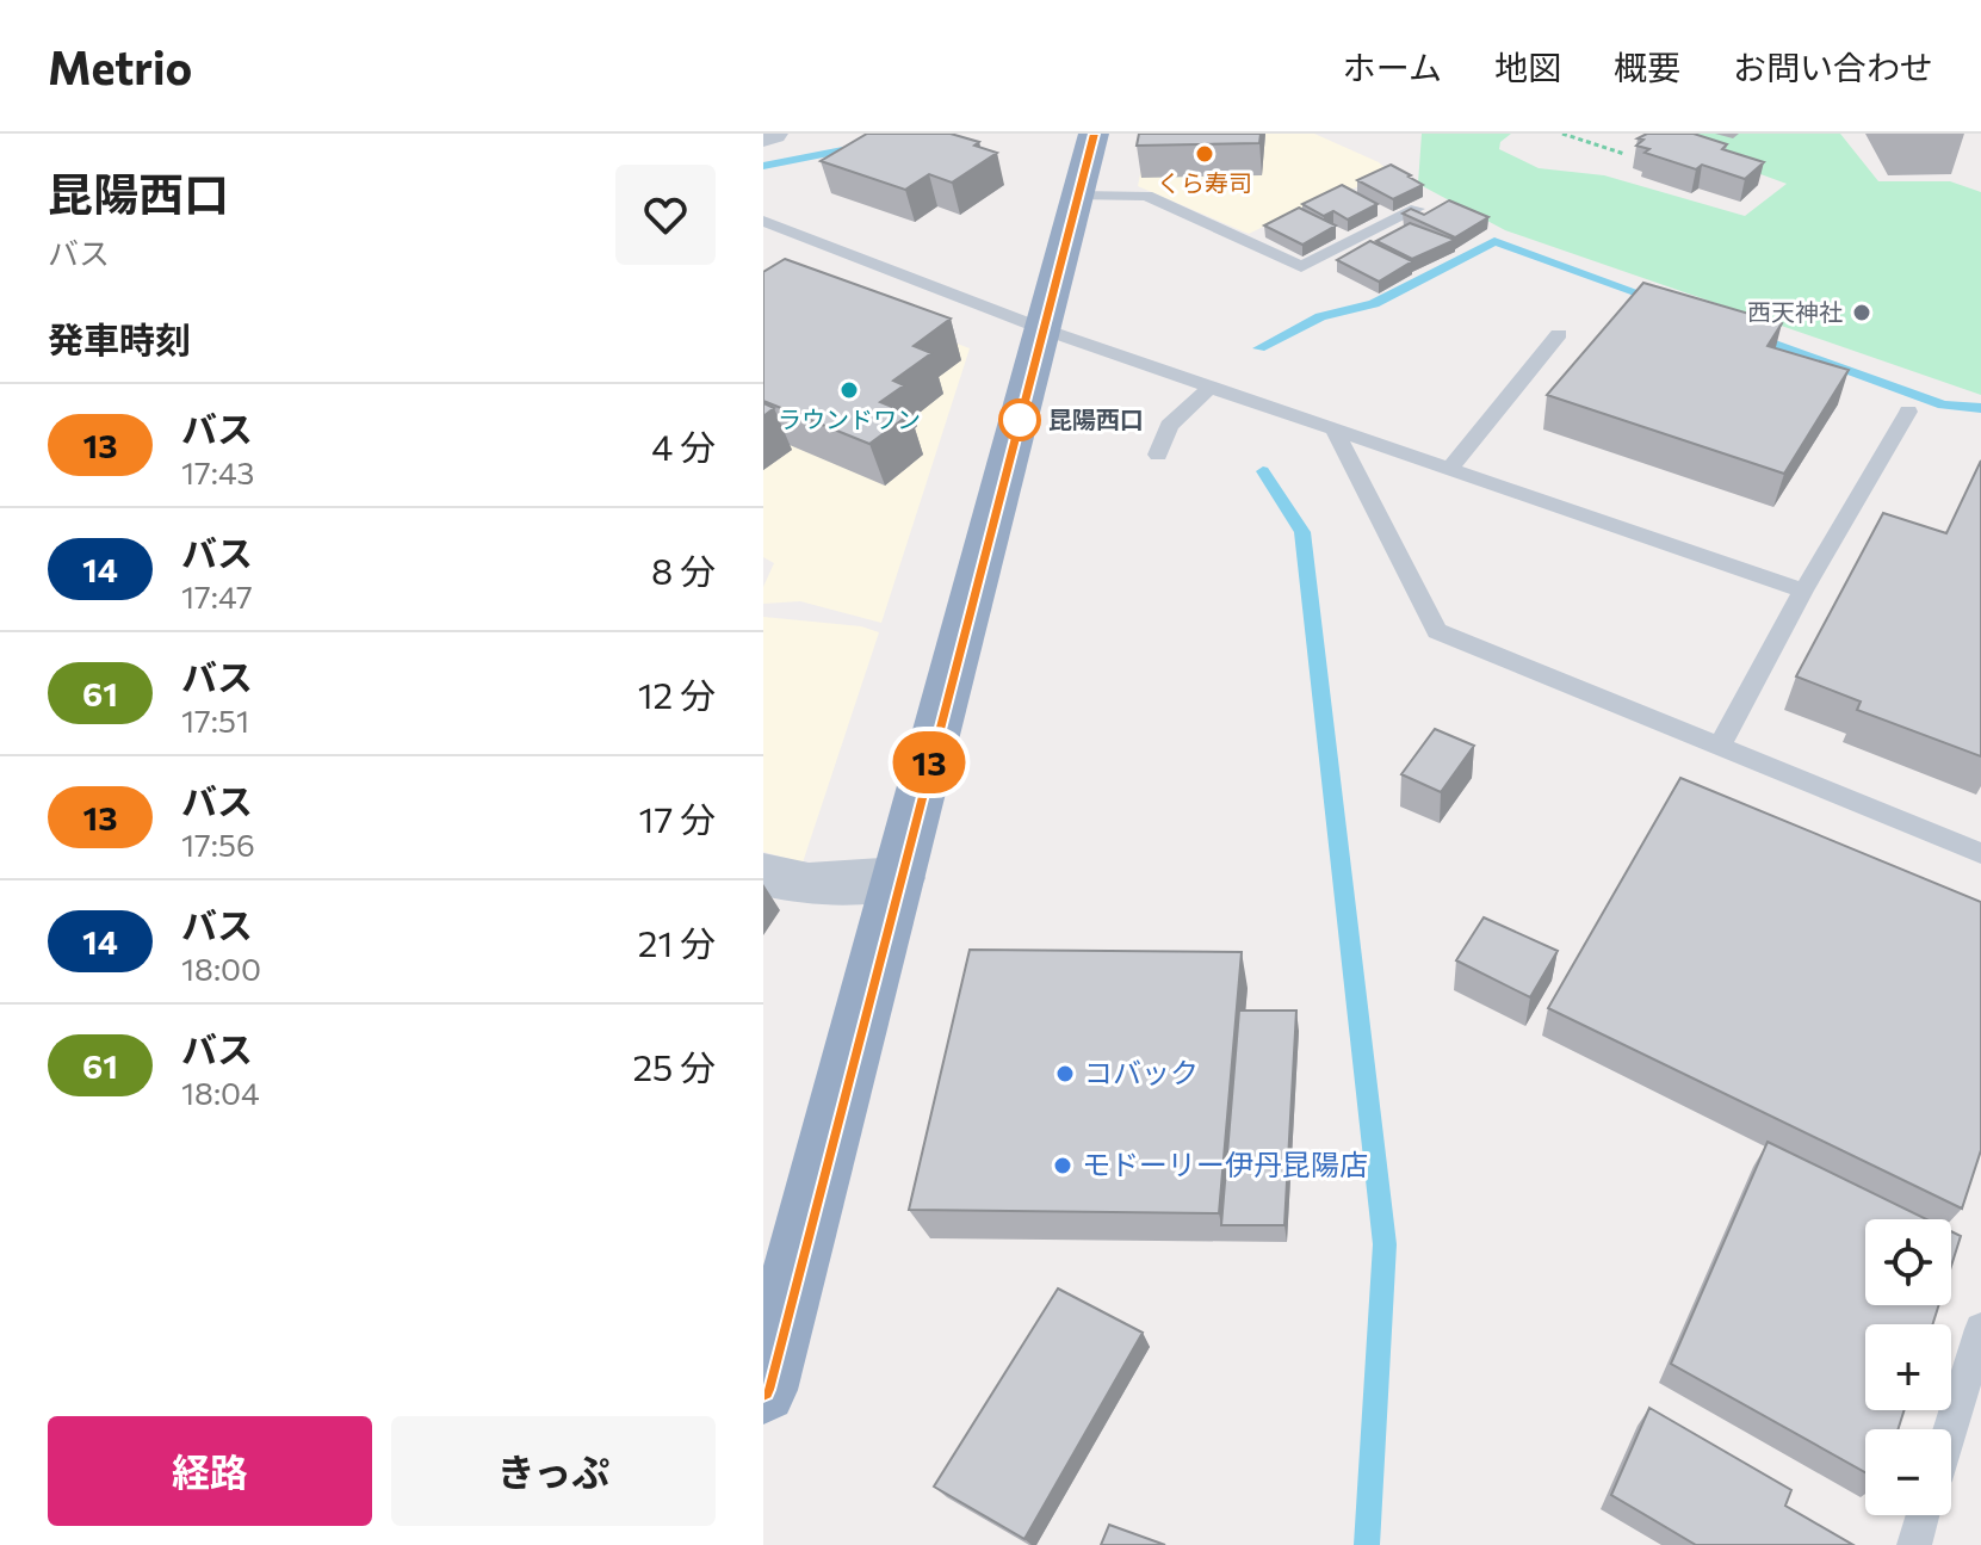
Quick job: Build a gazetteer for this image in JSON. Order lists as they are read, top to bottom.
{
  "places": [
    "くら寿司",
    "西天神社",
    "ラウンドワン",
    "昆陽西口",
    "コバック",
    "モドーリー伊丹昆陽店"
  ],
  "lines": ["bus line 13"],
  "page": {
    "header": "Metrio",
    "nav": [
      "ホーム",
      "地図",
      "概要",
      "お問い合わせ"
    ],
    "heading": [
      ["昆陽西口", "バス"],
      "発車時刻"
    ],
    "on_map": "13",
    "list": [
      {
        "mark": "13",
        "name": "バス",
        "note": "17:43",
        "value": "4 分"
      },
      {
        "mark": "14",
        "name": "バス",
        "note": "17:47",
        "value": "8 分"
      },
      {
        "mark": "61",
        "name": "バス",
        "note": "17:51",
        "value": "12 分"
      },
      {
        "mark": "13",
        "name": "バス",
        "note": "17:56",
        "value": "17 分"
      },
      {
        "mark": "14",
        "name": "バス",
        "note": "18:00",
        "value": "21 分"
      },
      {
        "mark": "61",
        "name": "バス",
        "note": "18:04",
        "value": "25 分"
      }
    ],
    "map_buttons": ["+", "−"],
    "buttons": ["経路", "きっぷ"]
  }
}
